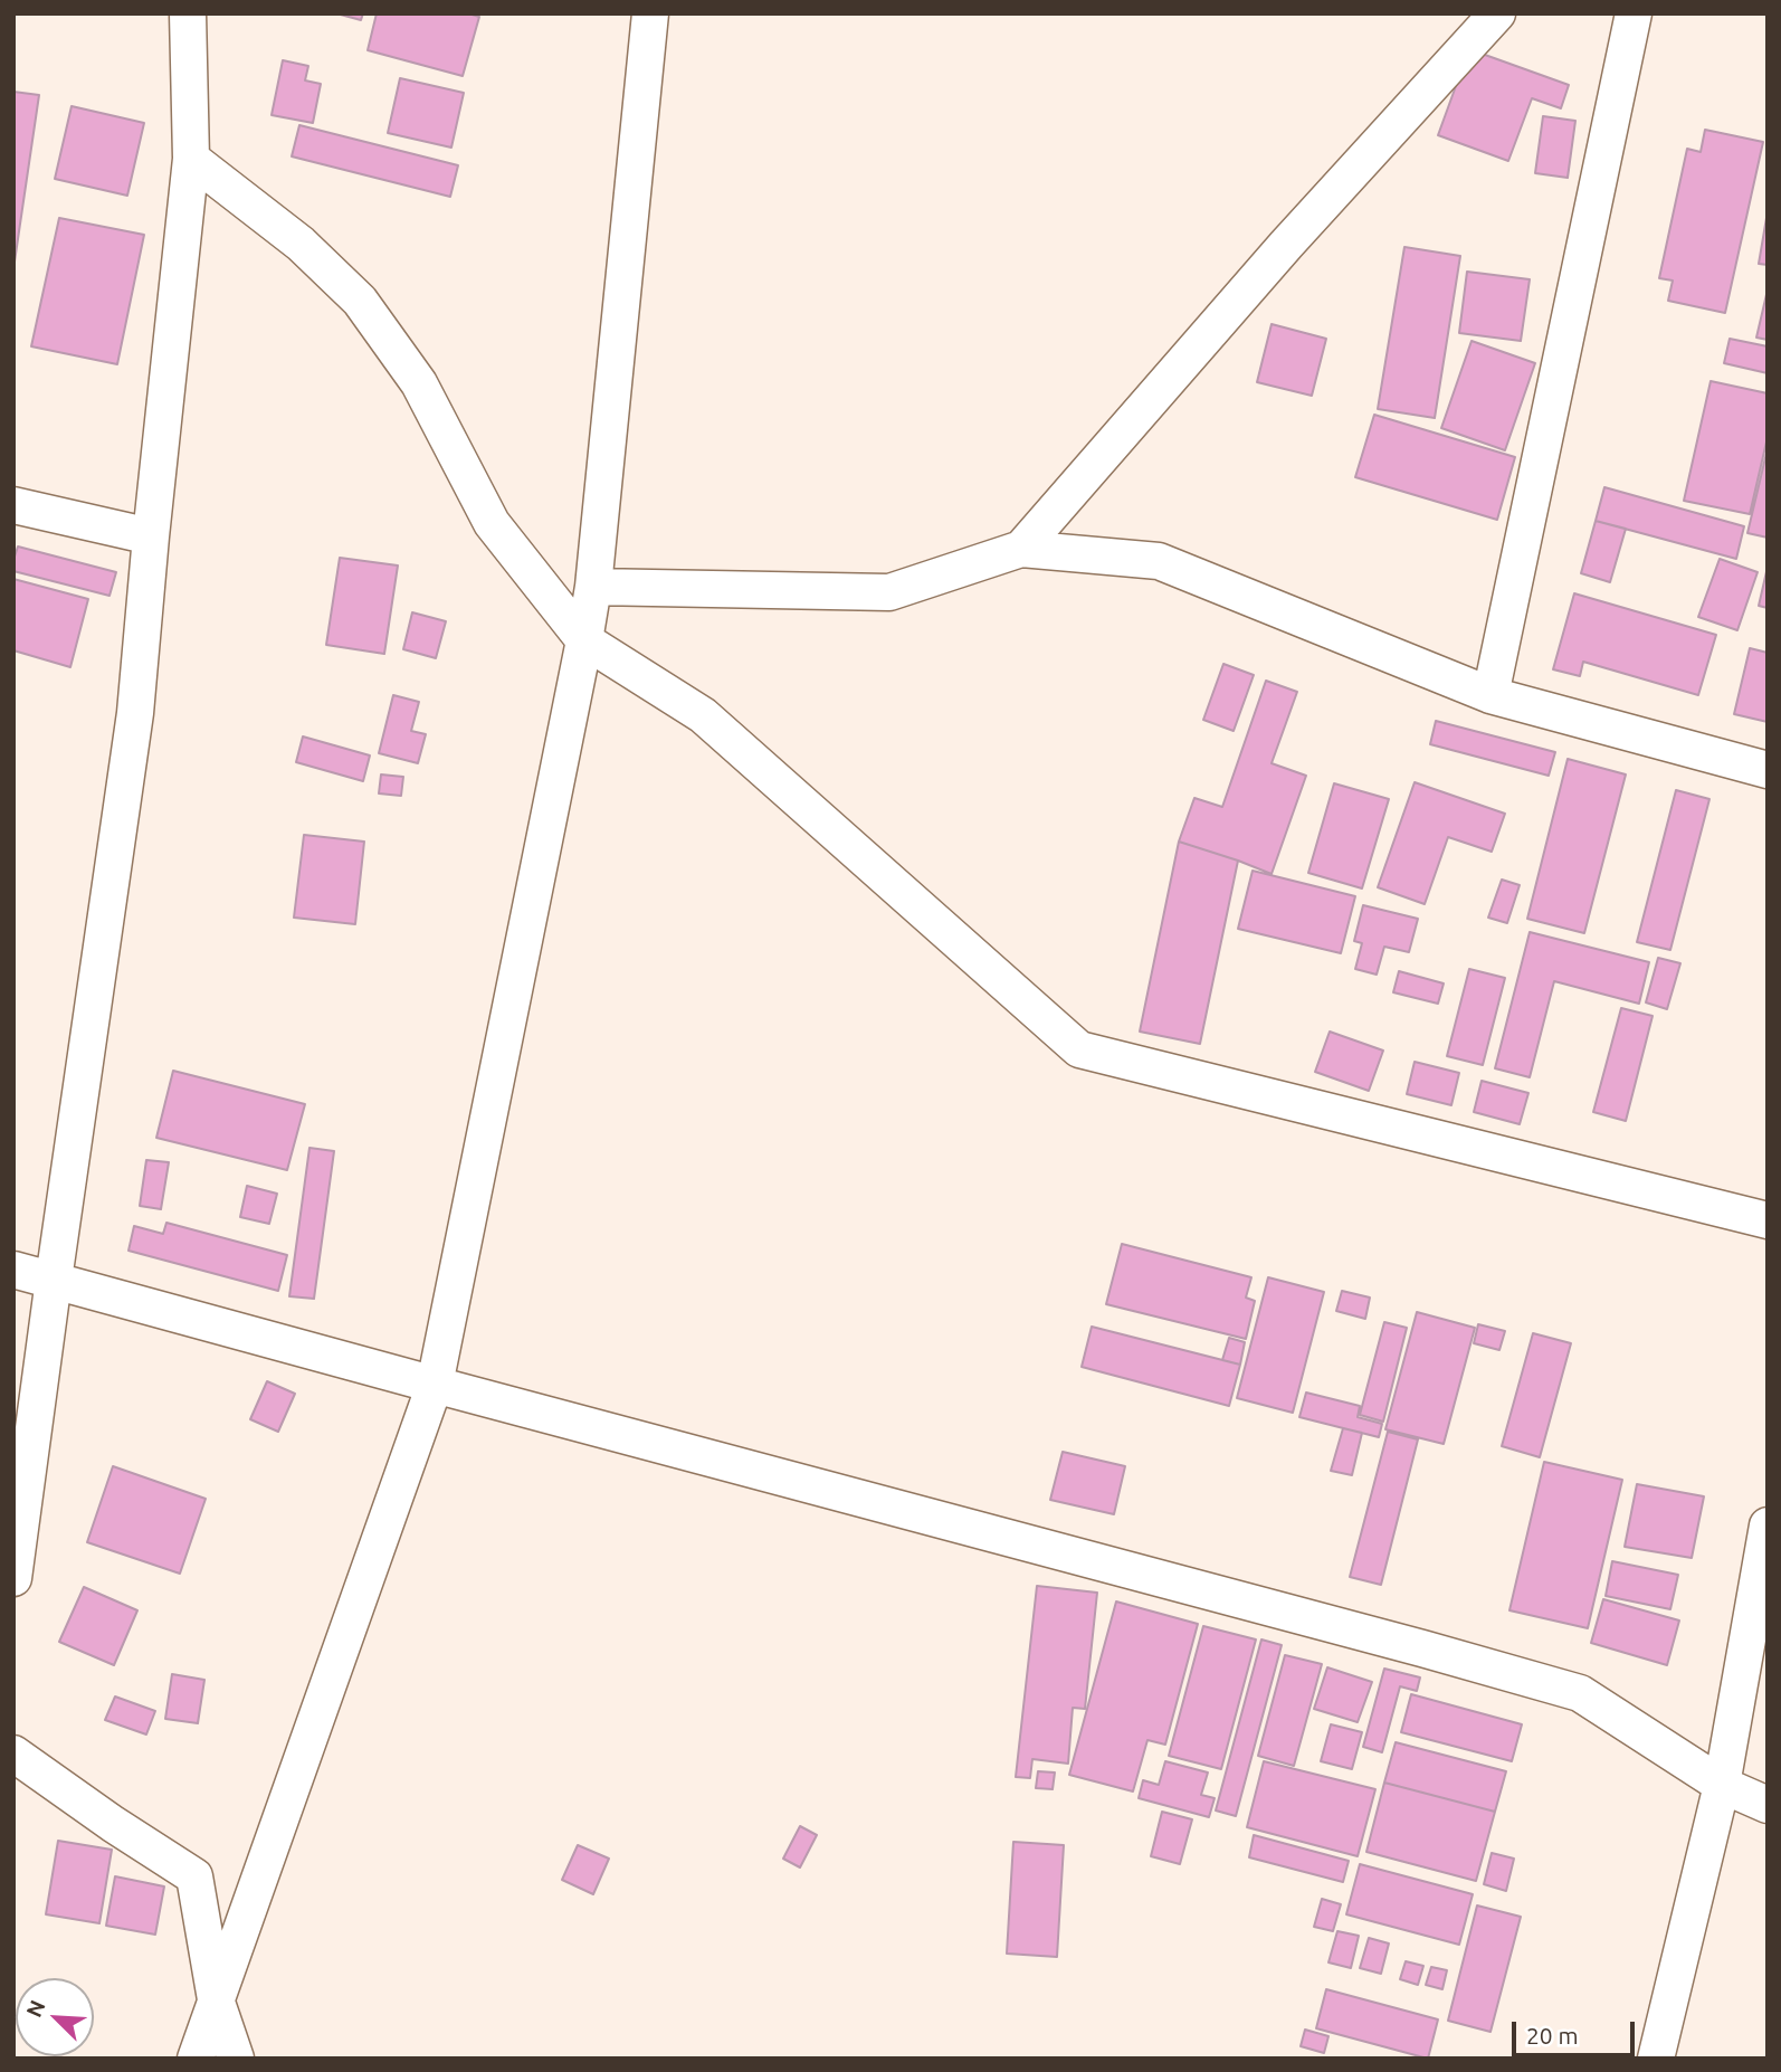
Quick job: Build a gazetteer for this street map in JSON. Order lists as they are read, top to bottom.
{
  "scale_bar": "20 m",
  "north": "top left"
}
